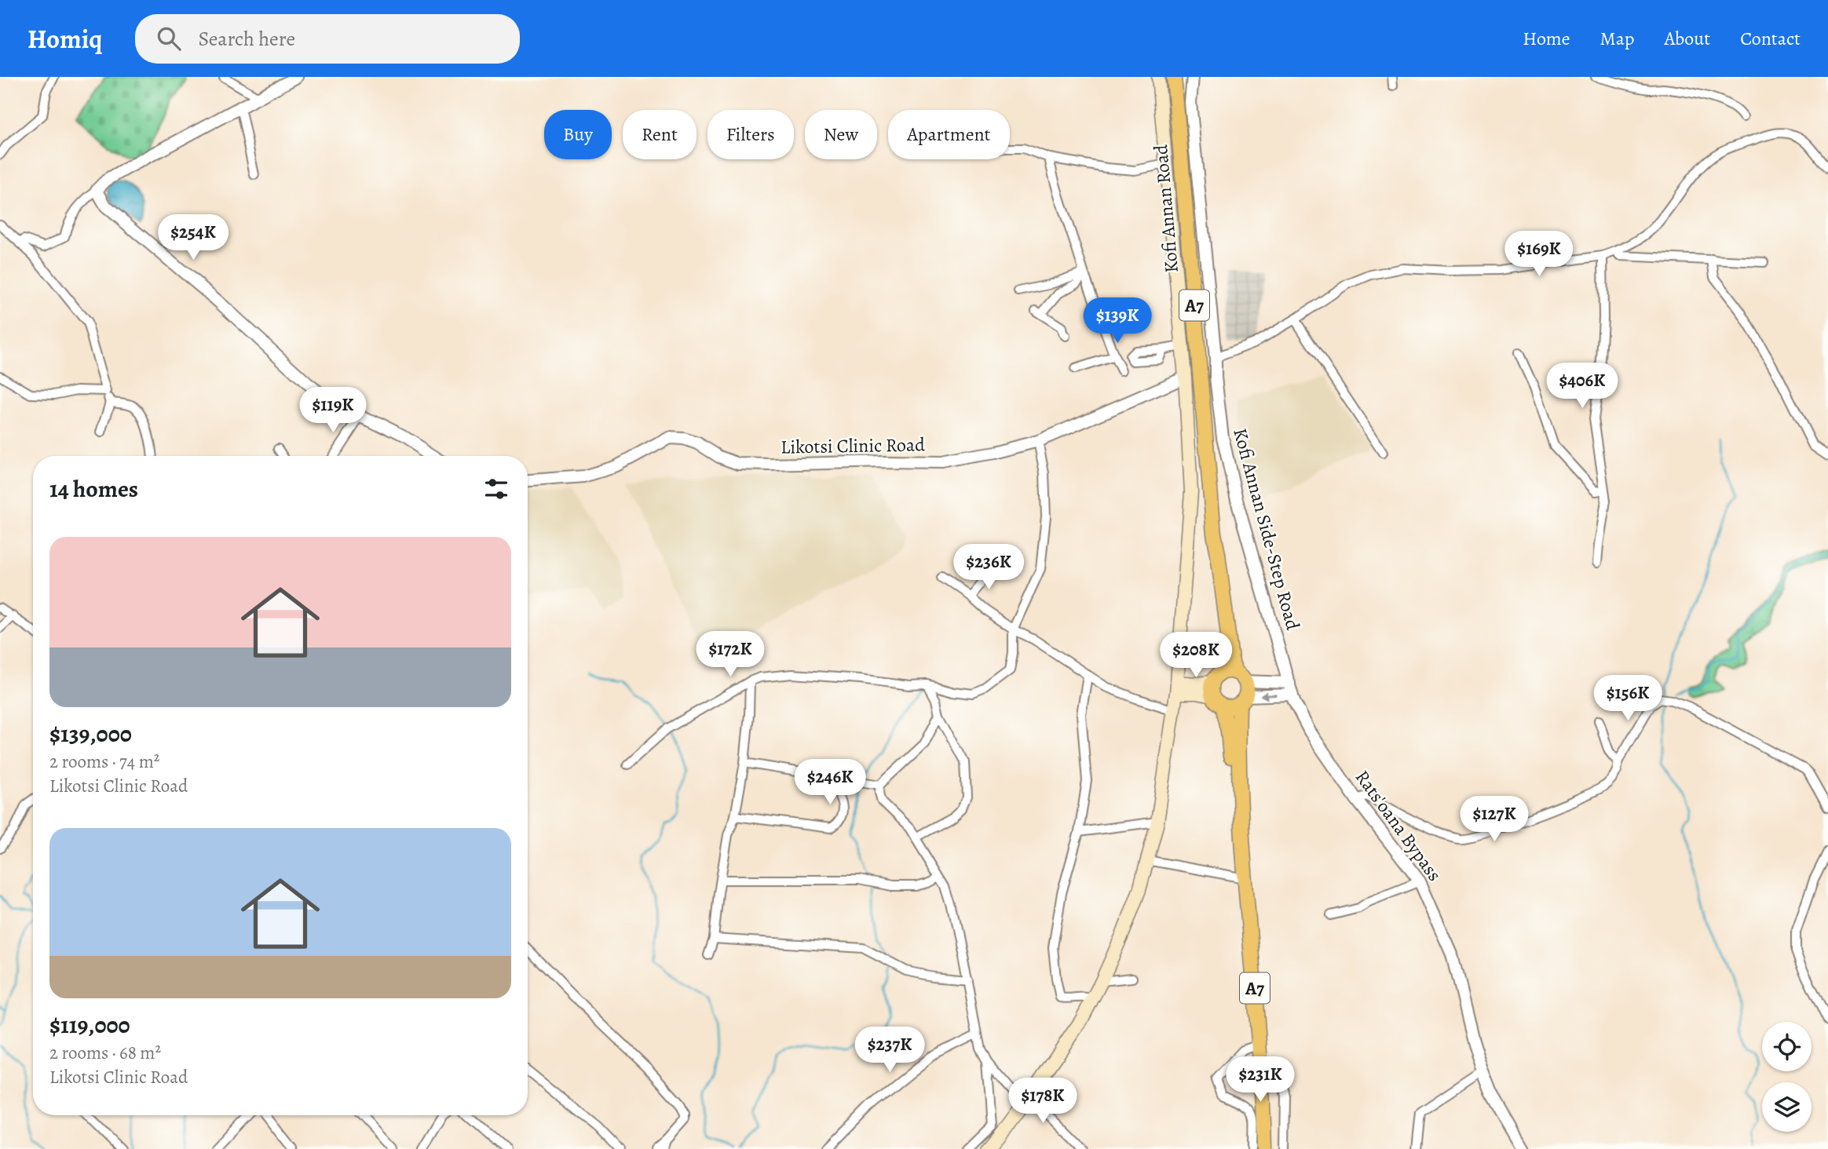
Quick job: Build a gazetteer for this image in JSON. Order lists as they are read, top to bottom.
{
  "streets": {
    "main road": ["Kofi Annan Road", "A7"],
    "street": ["Likotsi Clinic Road", "Kofi Annan Side-Step Road", "Rats'oana Bypass"]
  },
  "crossings": [
    ["Kofi Annan Road", "A7"],
    ["Kofi Annan Side-Step Road", "Rats'oana Bypass"]
  ],
  "page": {
    "header": "Homiq",
    "search": "Search here",
    "nav": [
      "Home",
      "Map",
      "About",
      "Contact"
    ],
    "chip": [
      "Buy",
      "Rent",
      "Filters",
      "New",
      "Apartment"
    ],
    "price": [
      "$254K",
      "$169K",
      "$139K",
      "$406K",
      "$119K",
      "$236K",
      "$172K",
      "$208K",
      "$156K",
      "$246K",
      "$127K",
      "$237K",
      "$231K",
      "$178K"
    ],
    "heading": "14 homes",
    "list": [
      {
        "name": "$139,000",
        "note": "2 rooms · 74 m² · Likotsi Clinic Road"
      },
      {
        "name": "$119,000",
        "note": "2 rooms · 68 m² · Likotsi Clinic Road"
      }
    ]
  }
}
